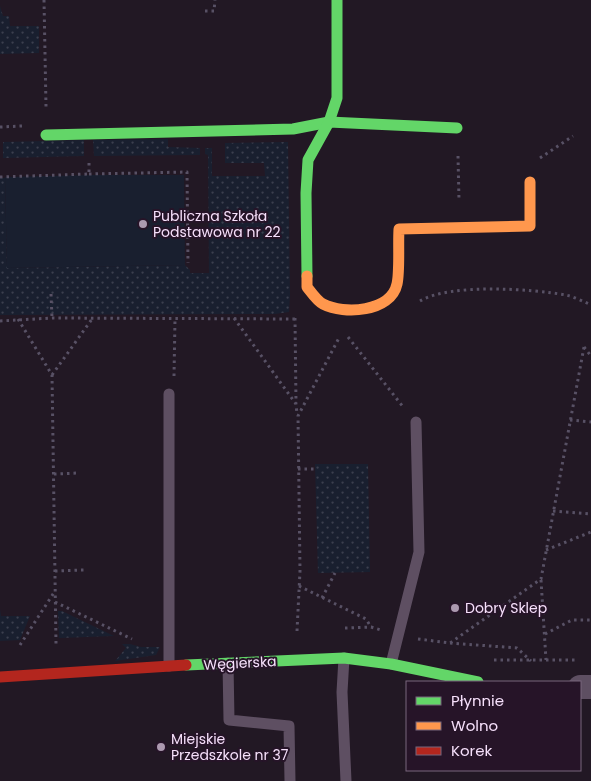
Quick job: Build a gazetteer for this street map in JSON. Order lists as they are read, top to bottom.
{
  "streets": {
    "street": ["Węgierska"]
  },
  "places": ["Publiczna Szkoła Podstawowa nr 22", "Dobry Sklep", "Miejskie Przedszkole nr 37"],
  "legend": ["Płynnie", "Wolno", "Korek"]
}
